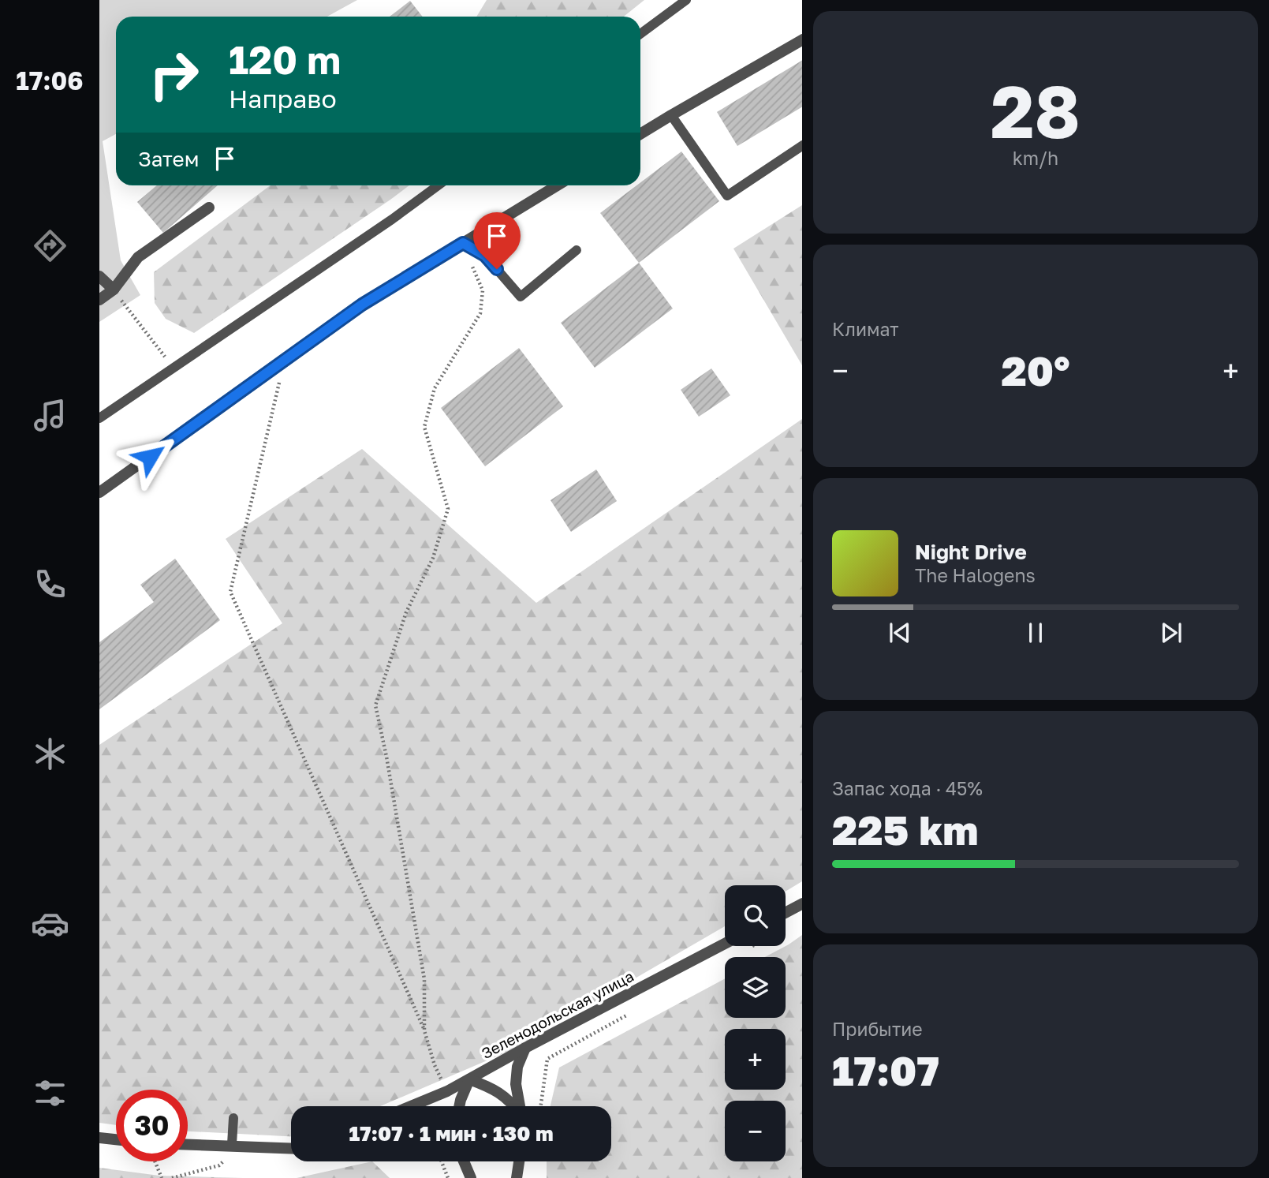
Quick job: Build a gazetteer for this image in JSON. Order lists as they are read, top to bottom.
{
  "streets": {
    "street": ["Зеленодольская улица"]
  },
  "page": {
    "tabs": "17:06",
    "tile": [
      ["28", "km/h"],
      "Климат",
      ["Запас хода · 45%", "225 km"],
      ["Прибытие", "17:07"]
    ],
    "turn": ["120 m", "Направо"],
    "then": "Затем",
    "heat": ["−", "20°", "+"],
    "song": ["Night Drive", "The Halogens"],
    "map_buttons": ["+", "−"],
    "limit": "30",
    "trip": "17:07 · 1 мин · 130 m"
  }
}
